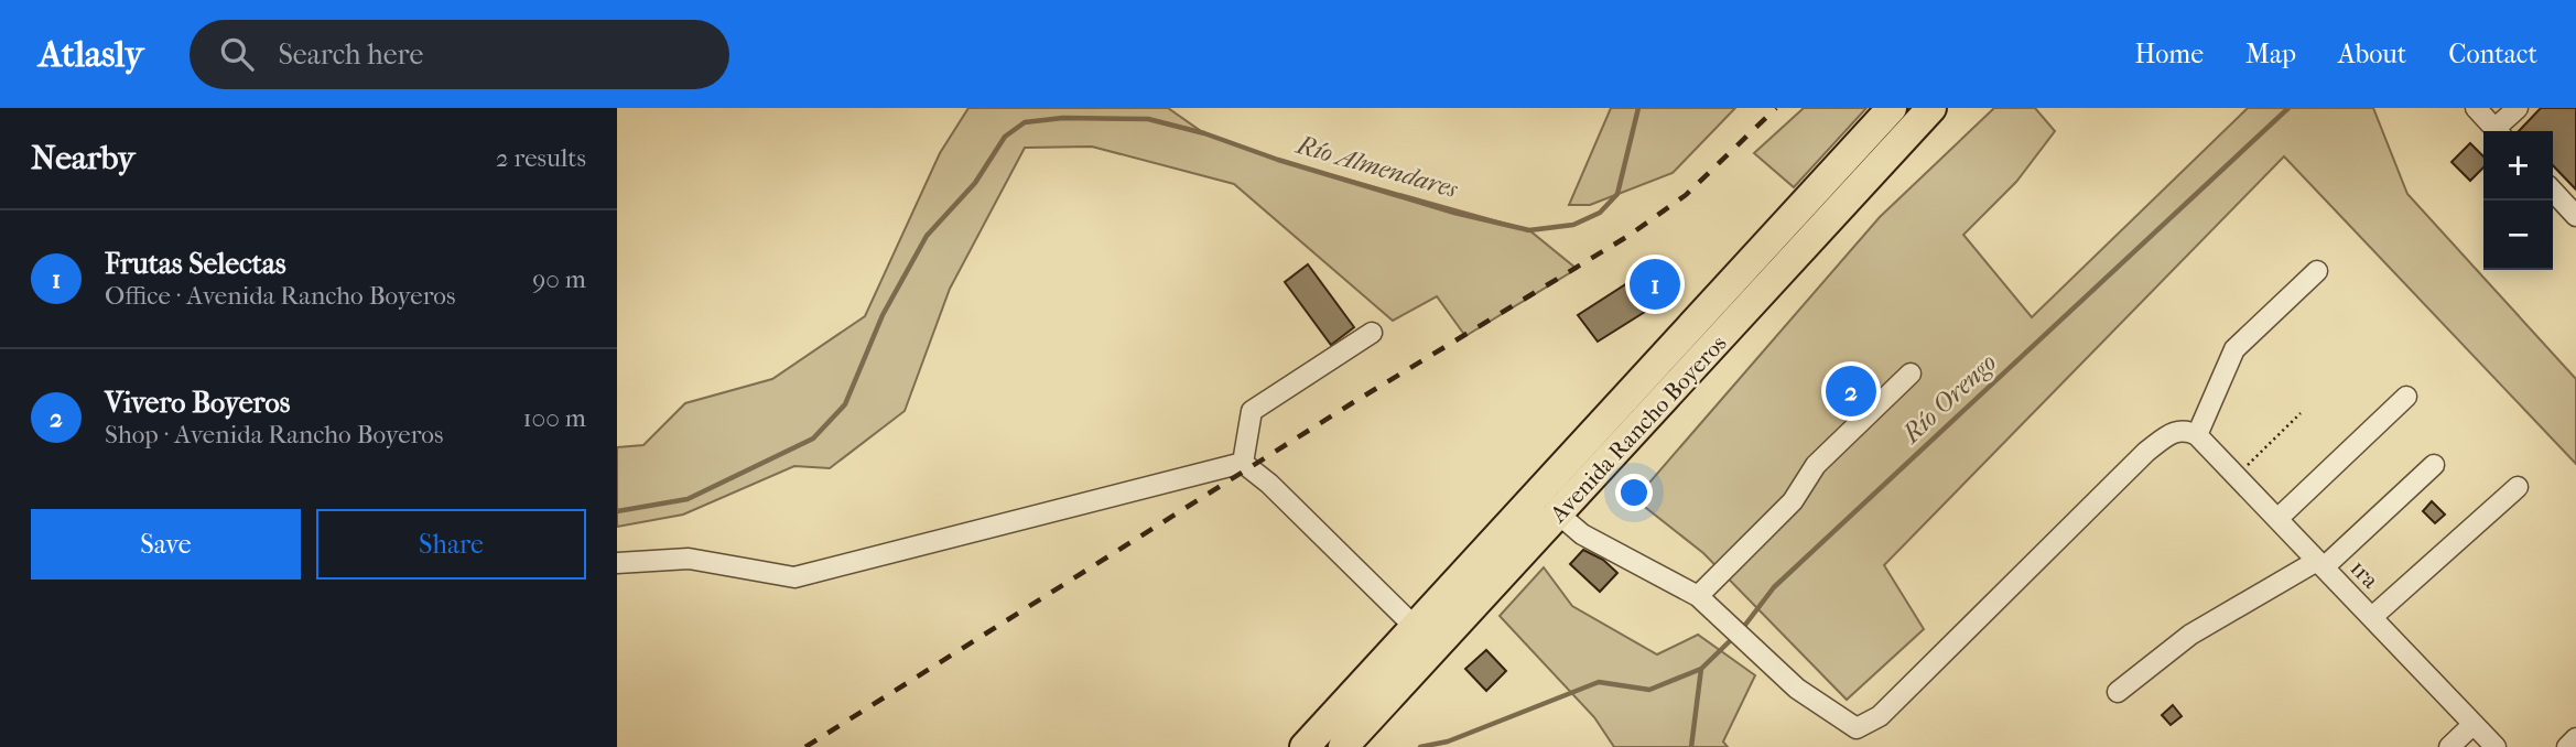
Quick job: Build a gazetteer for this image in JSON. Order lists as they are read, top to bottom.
{
  "streets": {
    "highway": ["Avenida Rancho Boyeros"],
    "street": ["1ra"]
  },
  "water": ["Río Almendares", "Río Orengo"],
  "page": {
    "header": "Atlasly",
    "search": "Search here",
    "nav": [
      "Home",
      "Map",
      "About",
      "Contact"
    ],
    "heading": ["Nearby", "2 results"],
    "map_buttons": ["+", "−"],
    "list": [
      {
        "mark": "1",
        "name": "Frutas Selectas",
        "note": "Office · Avenida Rancho Boyeros",
        "value": "90 m"
      },
      {
        "mark": "2",
        "name": "Vivero Boyeros",
        "note": "Shop · Avenida Rancho Boyeros",
        "value": "100 m"
      }
    ],
    "pins": ["1", "2"],
    "buttons": ["Save", "Share"]
  }
}
